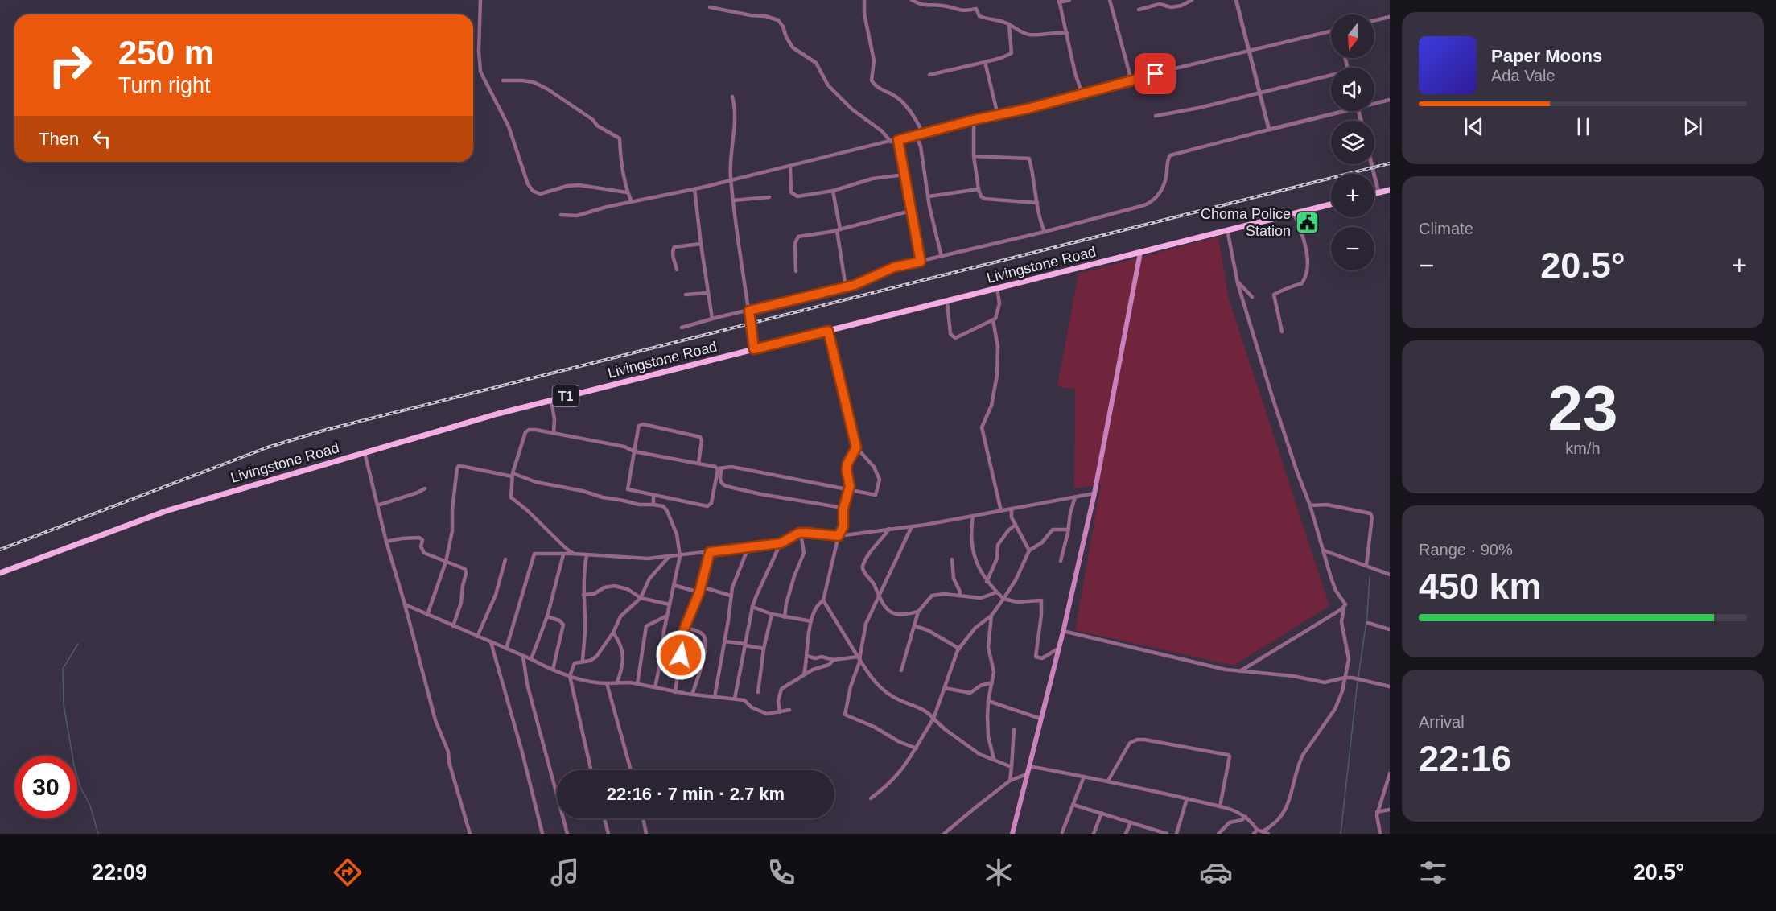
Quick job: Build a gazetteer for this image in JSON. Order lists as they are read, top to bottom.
{
  "streets": {
    "highway": ["Livingstone Road", "T1"]
  },
  "places": {
    "public building": ["Choma Police Station"]
  },
  "north": "bottom",
  "page": {
    "map_buttons": ["+", "−"],
    "turn": ["250 m", "Turn right"],
    "song": ["Paper Moons", "Ada Vale"],
    "then": "Then",
    "tile": [
      "Climate",
      ["23", "km/h"],
      ["Range · 90%", "450 km"],
      ["Arrival", "22:16"]
    ],
    "heat": ["−", "20.5°", "+"],
    "limit": "30",
    "trip": "22:16 · 7 min · 2.7 km",
    "tabs": ["22:09", "20.5°"]
  }
}
